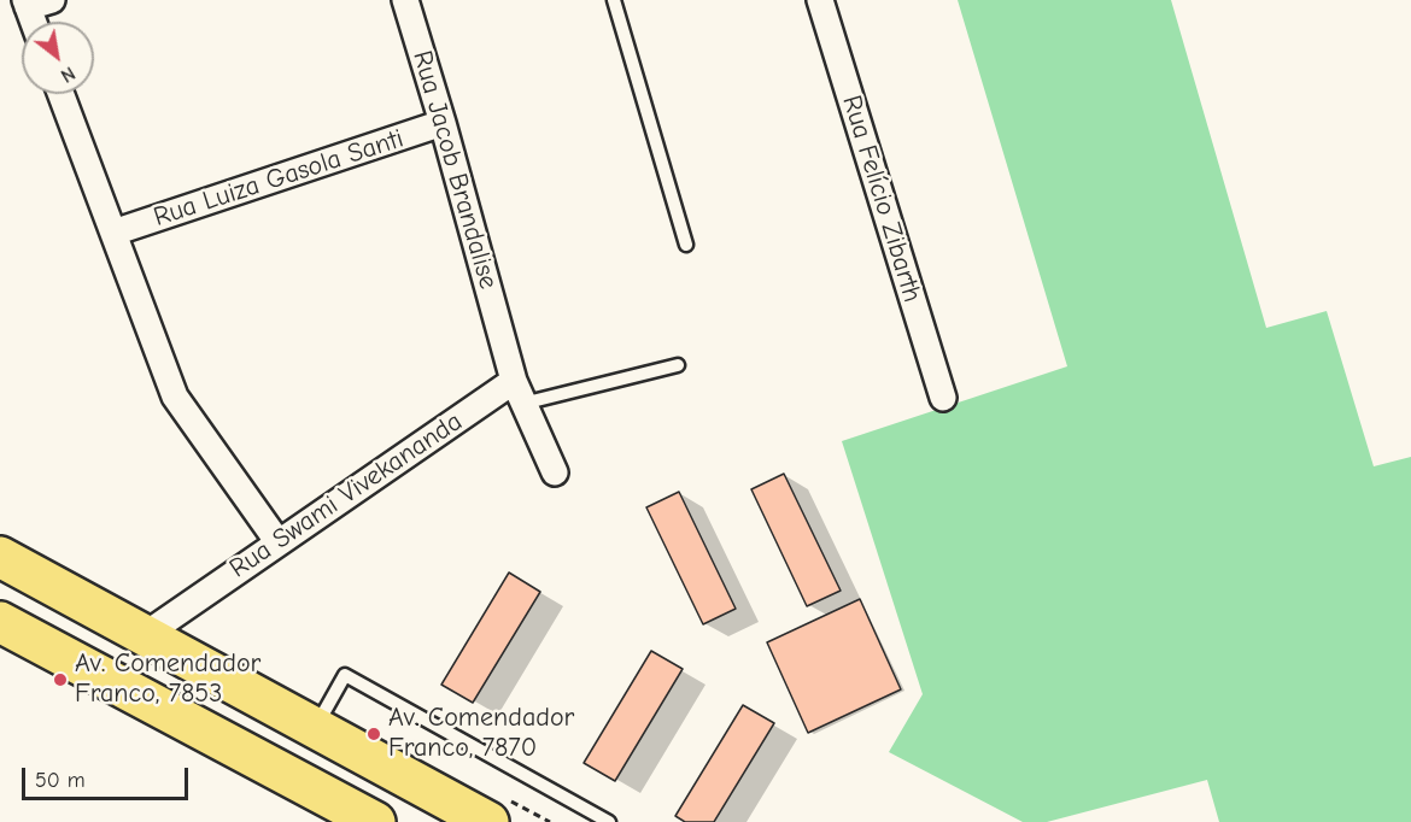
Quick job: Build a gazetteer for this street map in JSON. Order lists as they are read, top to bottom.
{
  "streets": {
    "street": [
      "Rua Jacob Brandalise",
      "Rua Luiza Gasola Santi",
      "Rua Felício Zibarth",
      "Rua Swami Vivekananda"
    ]
  },
  "crossings": [
    ["Rua Jacob Brandalise", "Rua Luiza Gasola Santi"],
    ["Rua Jacob Brandalise", "Rua Swami Vivekananda"]
  ],
  "places": ["Av. Comendador Franco, 7853", "Av. Comendador Franco, 7870"],
  "scale_bar": "50 m",
  "north": "bottom right"
}
